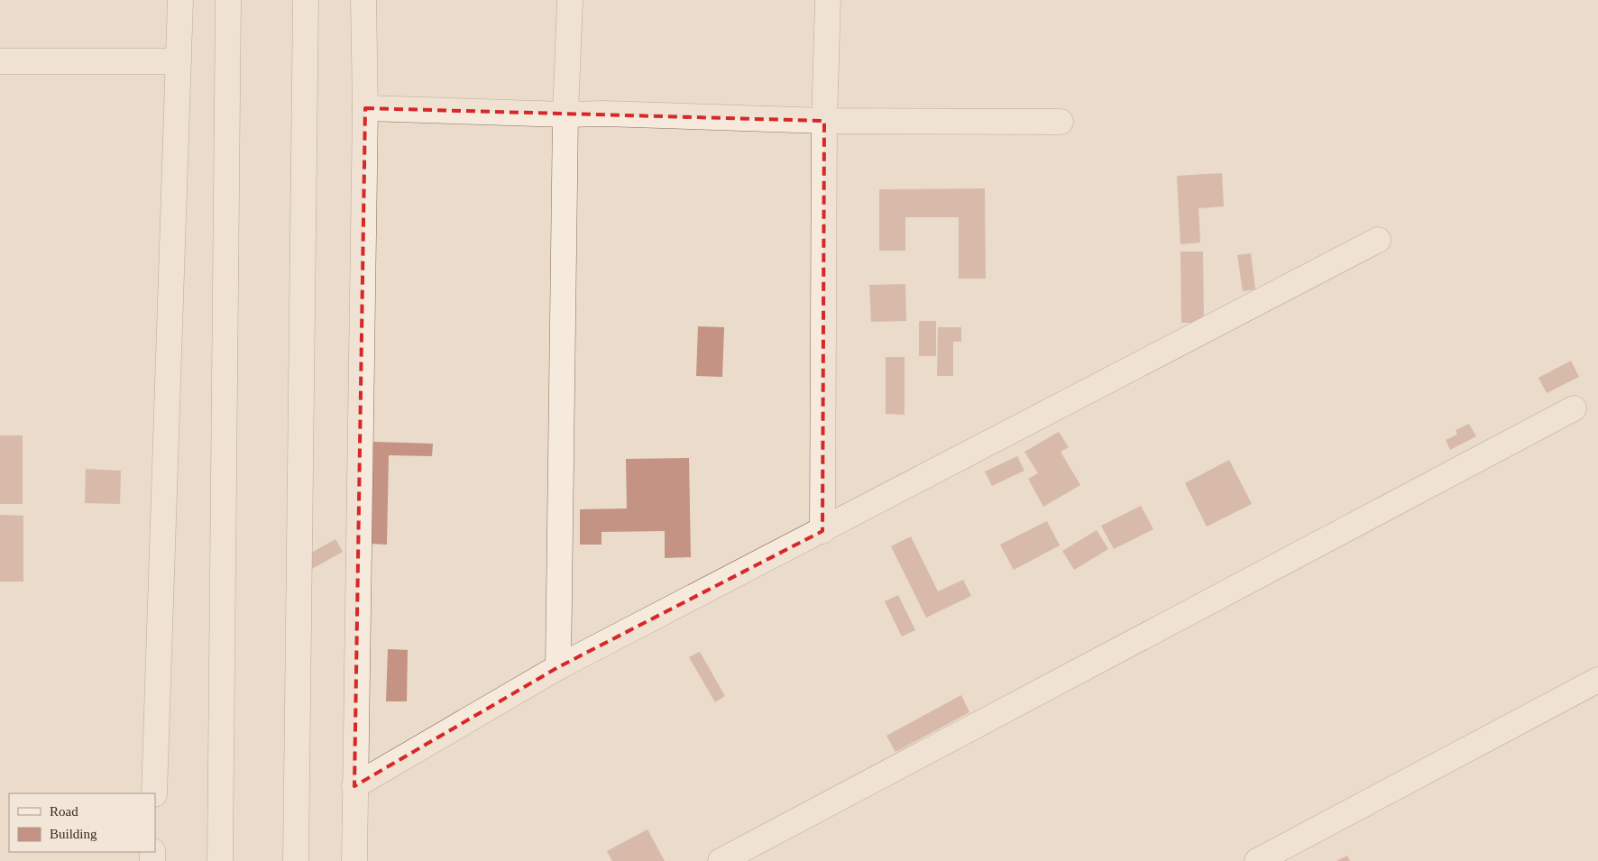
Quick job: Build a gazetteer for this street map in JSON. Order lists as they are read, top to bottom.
{
  "legend": ["Road", "Building"]
}
